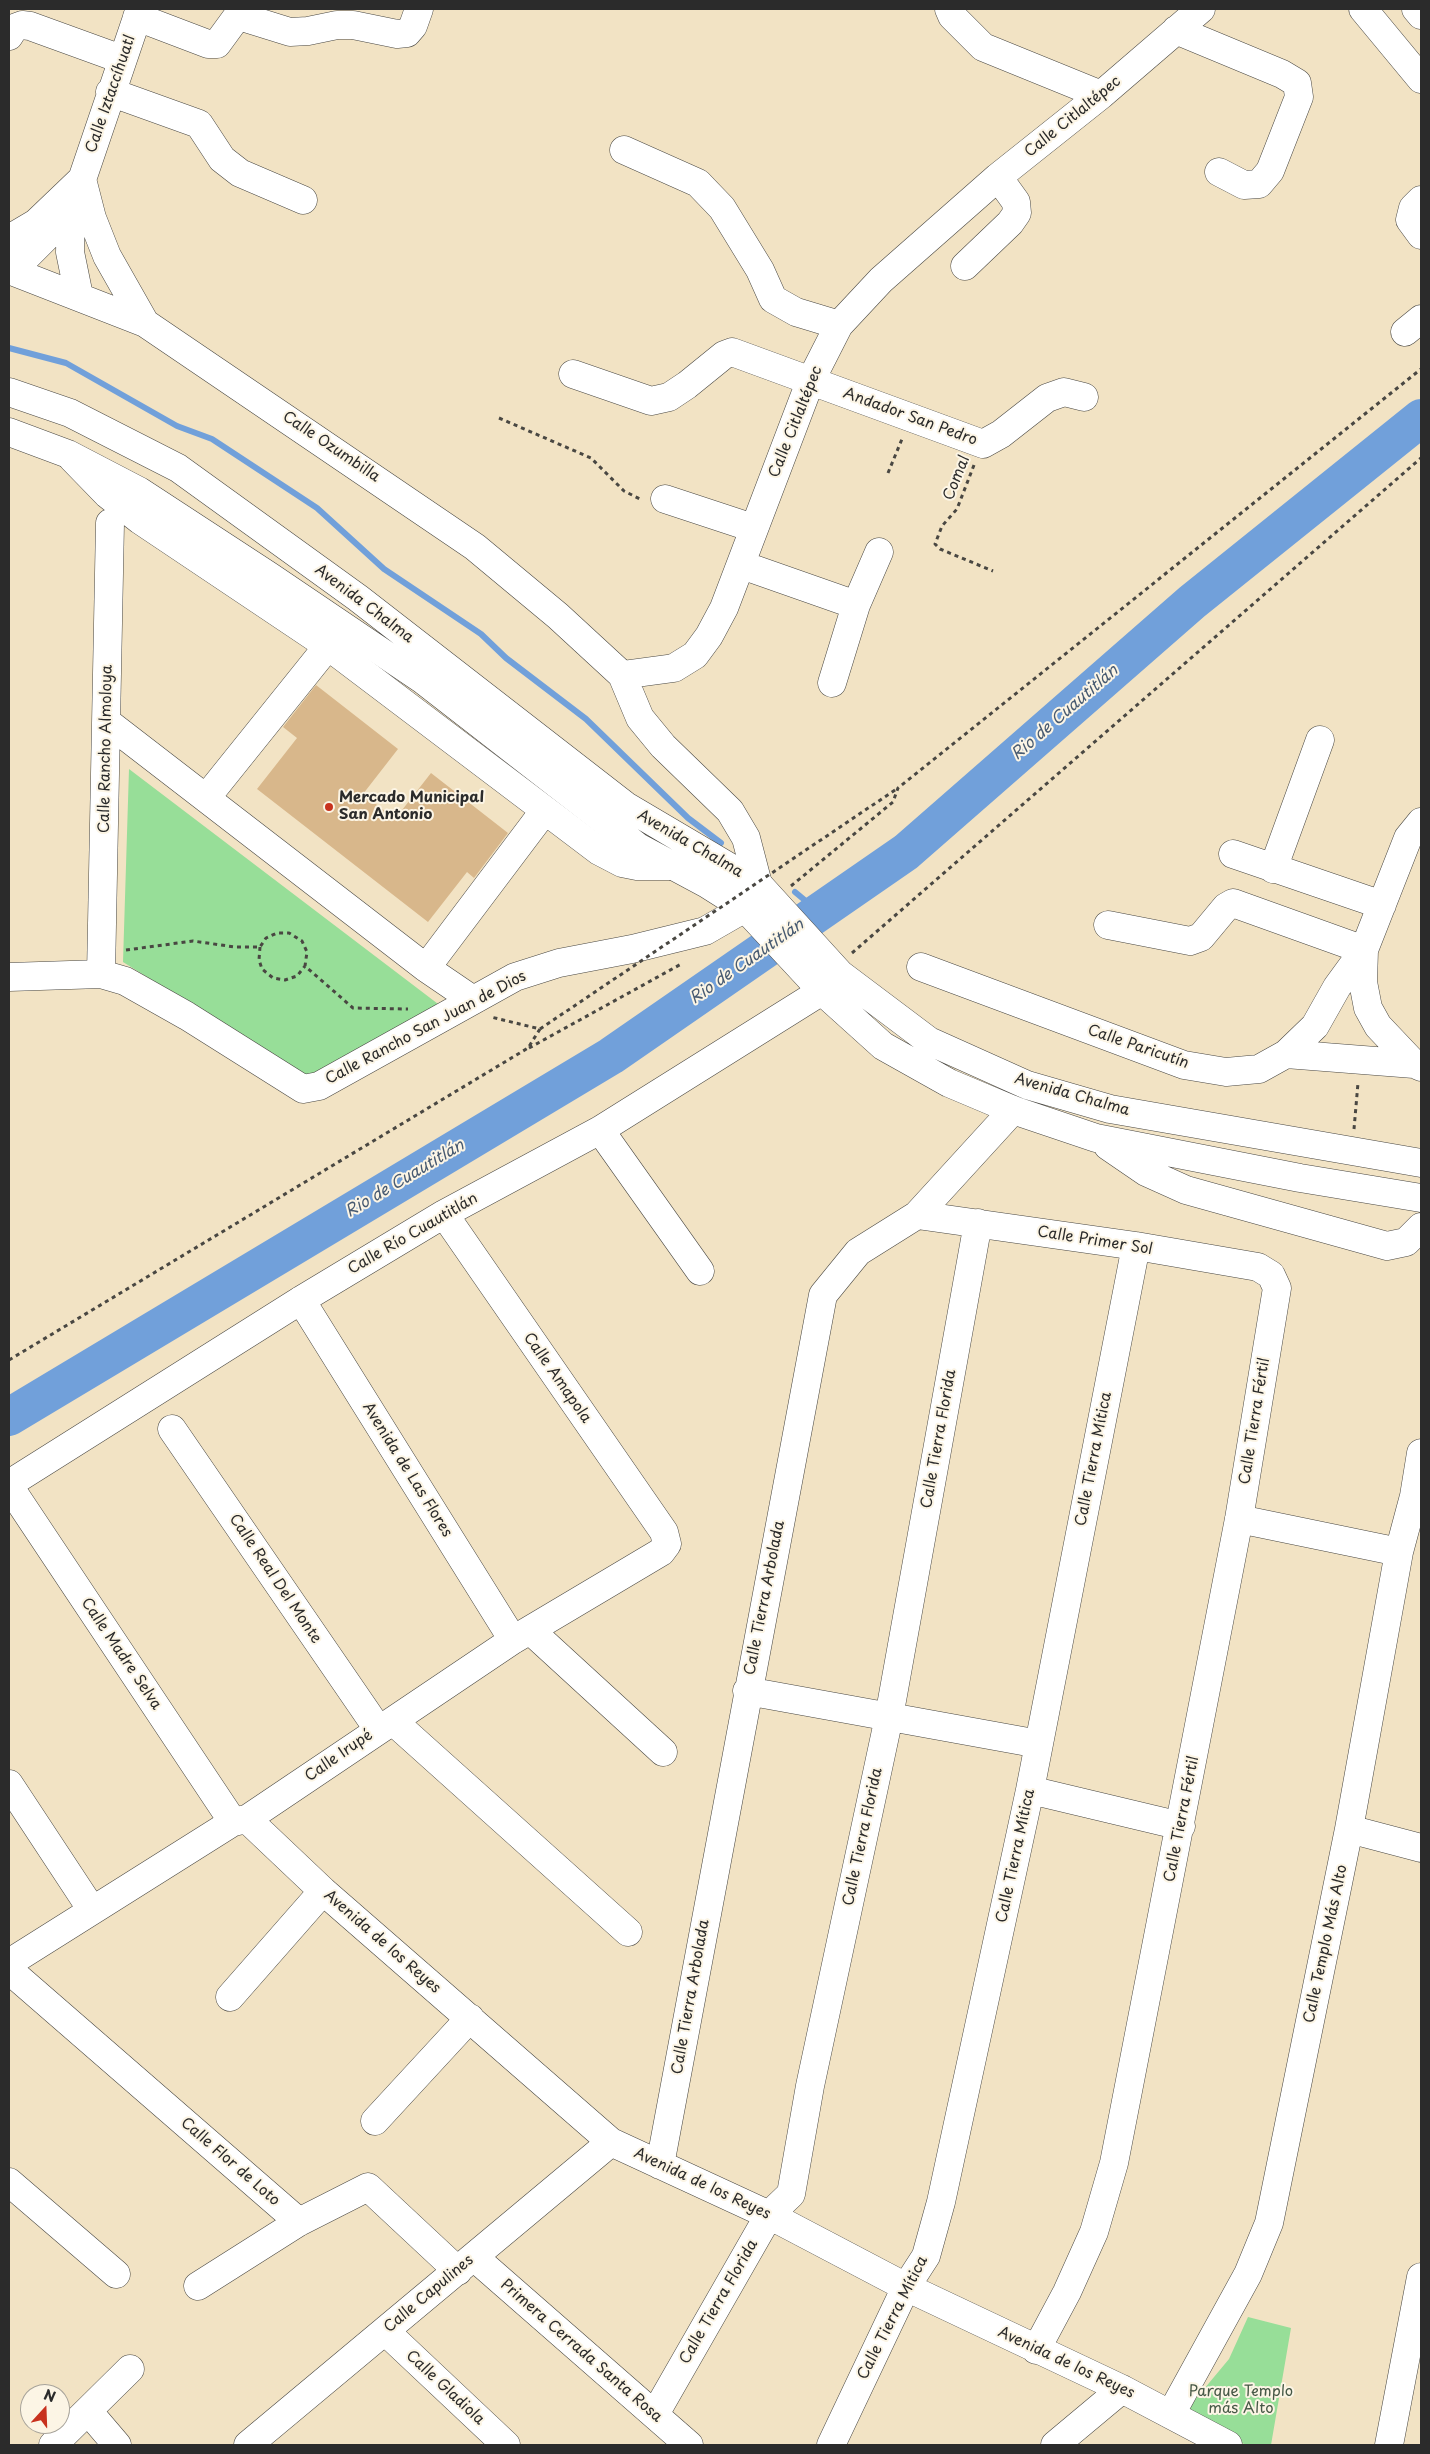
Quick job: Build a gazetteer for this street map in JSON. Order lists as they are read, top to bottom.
{
  "streets": {
    "street": [
      "Calle Iztaccíhuatl",
      "Calle Citlaltépec",
      "Andador San Pedro",
      "Calle Ozumbilla",
      "Avenida Chalma",
      "Calle Rancho Almoloya",
      "Calle Rancho San Juan de Dios",
      "Calle Paricutín",
      "Calle Río Cuautitlán",
      "Calle Primer Sol",
      "Calle Amapola",
      "Calle Tierra Fértil",
      "Calle Tierra Florida",
      "Calle Tierra Mítica",
      "Avenida de Las Flores",
      "Calle Real Del Monte",
      "Calle Tierra Arbolada",
      "Calle Madre Selva",
      "Calle Irupé",
      "Avenida de los Reyes",
      "Calle Templo Más Alto",
      "Calle Flor de Loto",
      "Calle Capulines",
      "Primera Cerrada Santa Rosa",
      "Calle Gladiola"
    ],
    "path": ["Comal"]
  },
  "crossings": [
    ["Calle Iztaccíhuatl", "Calle Ozumbilla"],
    ["Calle Citlaltépec", "Andador San Pedro"],
    ["Calle Citlaltépec", "Calle Ozumbilla"],
    ["Andador San Pedro", "Comal"],
    ["Avenida Chalma", "Calle Rancho San Juan de Dios"],
    ["Avenida Chalma", "Calle Río Cuautitlán"],
    ["Avenida Chalma", "Calle Tierra Arbolada"],
    ["Calle Rancho Almoloya", "Calle Rancho San Juan de Dios"],
    ["Calle Río Cuautitlán", "Calle Amapola"],
    ["Calle Río Cuautitlán", "Avenida de Las Flores"],
    ["Calle Río Cuautitlán", "Calle Madre Selva"],
    ["Calle Primer Sol", "Calle Tierra Fértil"],
    ["Calle Primer Sol", "Calle Tierra Florida"],
    ["Calle Primer Sol", "Calle Tierra Mítica"],
    ["Calle Primer Sol", "Calle Tierra Arbolada"],
    ["Calle Amapola", "Calle Irupé"],
    ["Calle Tierra Fértil", "Avenida de los Reyes"],
    ["Calle Tierra Florida", "Avenida de los Reyes"],
    ["Calle Tierra Florida", "Primera Cerrada Santa Rosa"],
    ["Calle Tierra Mítica", "Avenida de los Reyes"],
    ["Avenida de Las Flores", "Calle Irupé"],
    ["Calle Real Del Monte", "Calle Irupé"],
    ["Calle Tierra Arbolada", "Avenida de los Reyes"],
    ["Calle Madre Selva", "Calle Irupé"],
    ["Calle Madre Selva", "Avenida de los Reyes"],
    ["Calle Irupé", "Avenida de los Reyes"],
    ["Avenida de los Reyes", "Calle Templo Más Alto"],
    ["Avenida de los Reyes", "Calle Capulines"],
    ["Calle Capulines", "Primera Cerrada Santa Rosa"],
    ["Calle Capulines", "Calle Gladiola"]
  ],
  "water": ["Rio de Cuautitlán"],
  "parks": ["Parque Templo más Alto"],
  "places": ["Mercado Municipal San Antonio"],
  "north": "top"
}
